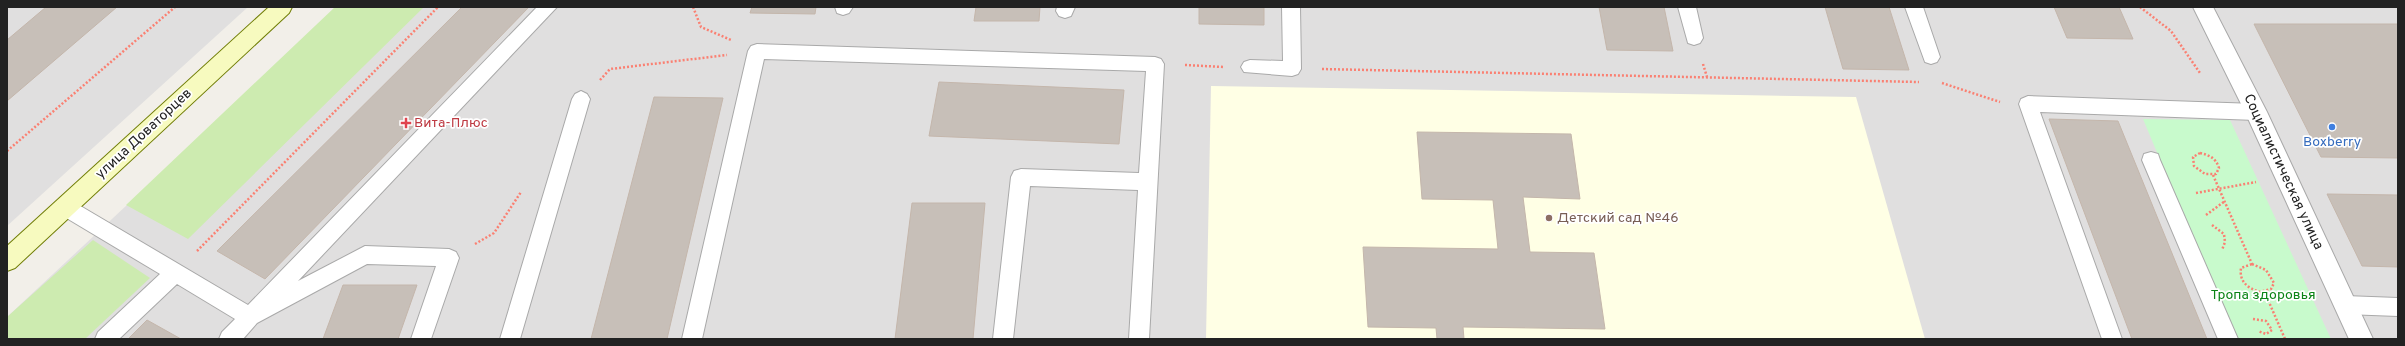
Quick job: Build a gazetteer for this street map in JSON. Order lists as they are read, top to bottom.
{
  "streets": {
    "main road": ["улица Доваторцев"],
    "street": ["Социалистическая улица"]
  },
  "parks": ["Тропа здоровья"],
  "places": {
    "health": ["Вита-Плюс"],
    "other": ["Boxberry", "Детский сад №46"]
  }
}
